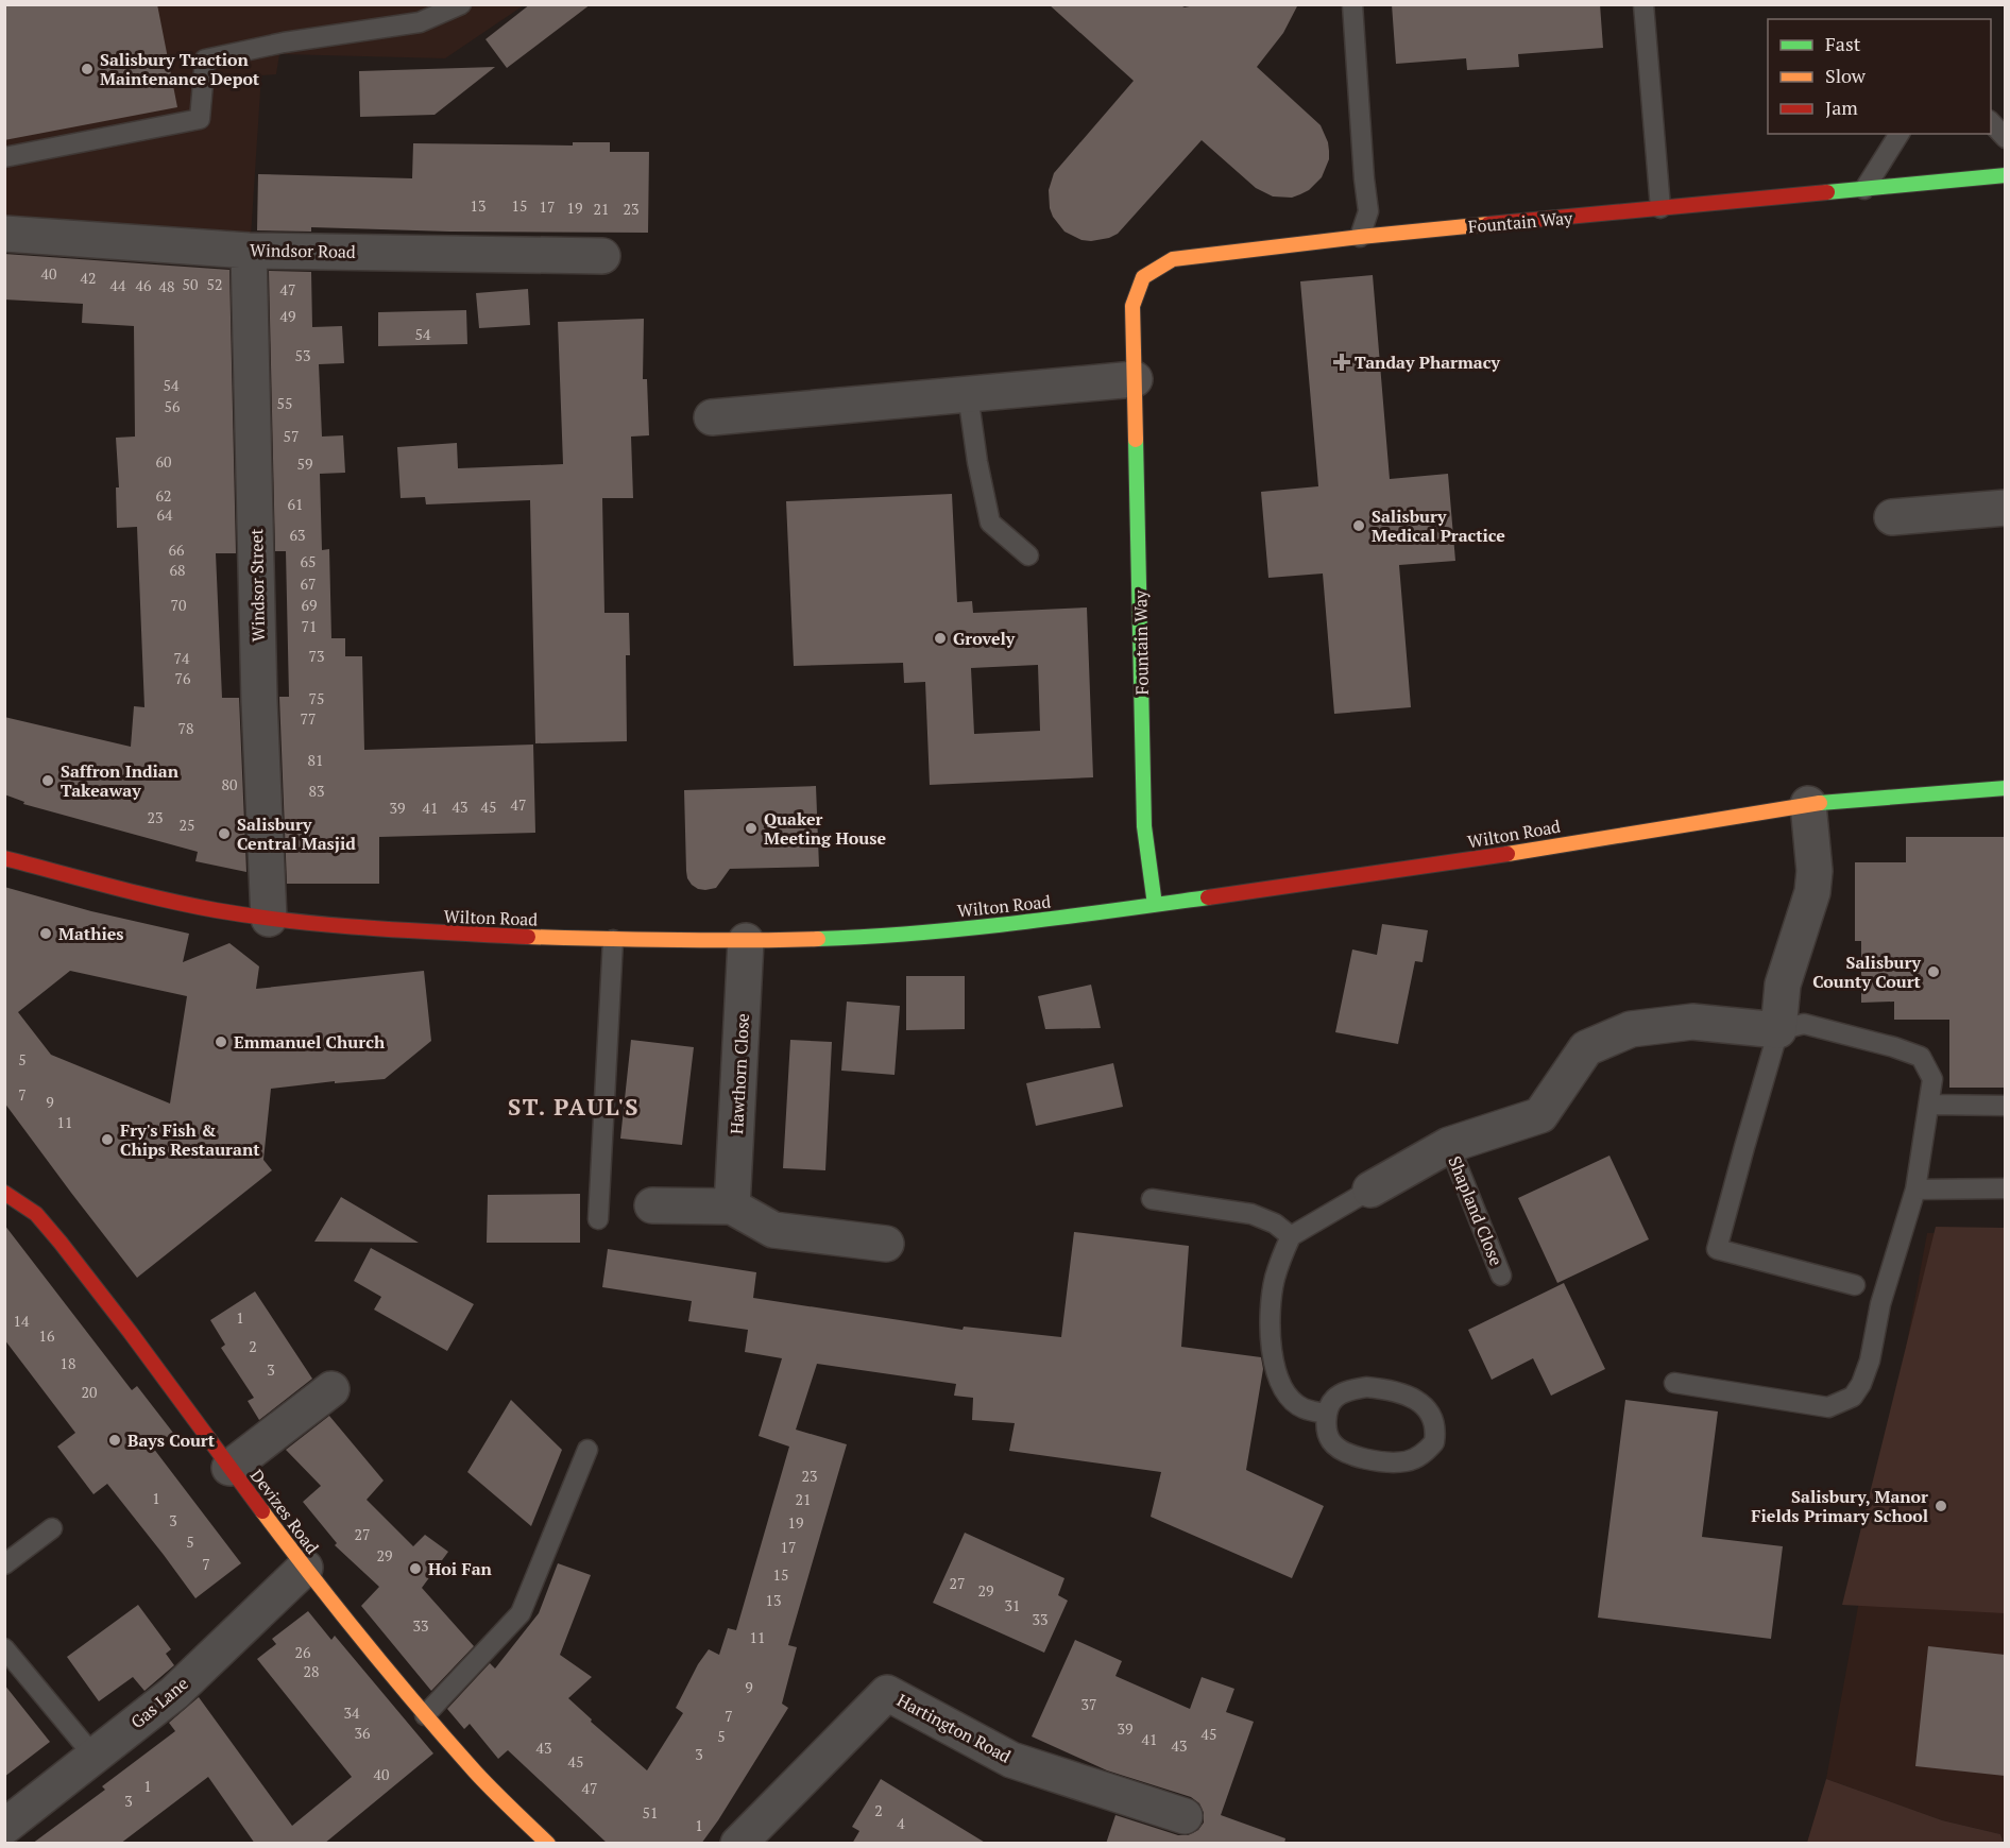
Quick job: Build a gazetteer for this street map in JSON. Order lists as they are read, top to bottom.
{
  "streets": {
    "main road": ["Fountain Way", "Wilton Road", "Devizes Road"],
    "street": [
      "Windsor Road",
      "Windsor Street",
      "Hawthorn Close",
      "Shapland Close",
      "Gas Lane",
      "Hartington Road"
    ]
  },
  "crossings": [
    ["Fountain Way", "Wilton Road"],
    ["Windsor Road", "Windsor Street"],
    ["Windsor Street", "Wilton Road"],
    ["Wilton Road", "Hawthorn Close"],
    ["Devizes Road", "Gas Lane"]
  ],
  "districts": ["ST. PAUL'S"],
  "places": {
    "other": [
      "Salisbury Traction Maintenance Depot",
      "Salisbury Medical Practice",
      "Grovely",
      "Saffron Indian Takeaway",
      "Quaker Meeting House",
      "Salisbury Central Masjid",
      "Mathies",
      "Salisbury County Court",
      "Emmanuel Church",
      "Fry's Fish & Chips Restaurant",
      "Bays Court",
      "Salisbury, Manor Fields Primary School",
      "Hoi Fan"
    ],
    "health": ["Tanday Pharmacy"]
  },
  "house_numbers": [
    "13",
    "15",
    "17",
    "19",
    "21",
    "23",
    "40",
    "42",
    "50",
    "52",
    "44",
    "46",
    "48",
    "47",
    "49",
    "54",
    "53",
    "54",
    "55",
    "56",
    "57",
    "60",
    "59",
    "62",
    "61",
    "64",
    "63",
    "66",
    "65",
    "68",
    "67",
    "70",
    "69",
    "71",
    "73",
    "74",
    "76",
    "75",
    "77",
    "78",
    "81",
    "80",
    "83",
    "47",
    "43",
    "45",
    "39",
    "41",
    "23",
    "25",
    "5",
    "7",
    "9",
    "11",
    "1",
    "14",
    "16",
    "2",
    "18",
    "3",
    "20",
    "23",
    "1",
    "21",
    "3",
    "19",
    "27",
    "5",
    "17",
    "29",
    "7",
    "15",
    "27",
    "29",
    "13",
    "31",
    "33",
    "33",
    "11",
    "26",
    "28",
    "9",
    "37",
    "34",
    "7",
    "39",
    "36",
    "45",
    "5",
    "41",
    "43",
    "43",
    "3",
    "45",
    "40",
    "1",
    "47",
    "3",
    "2",
    "51",
    "4",
    "1"
  ],
  "legend": ["Fast", "Slow", "Jam"]
}
